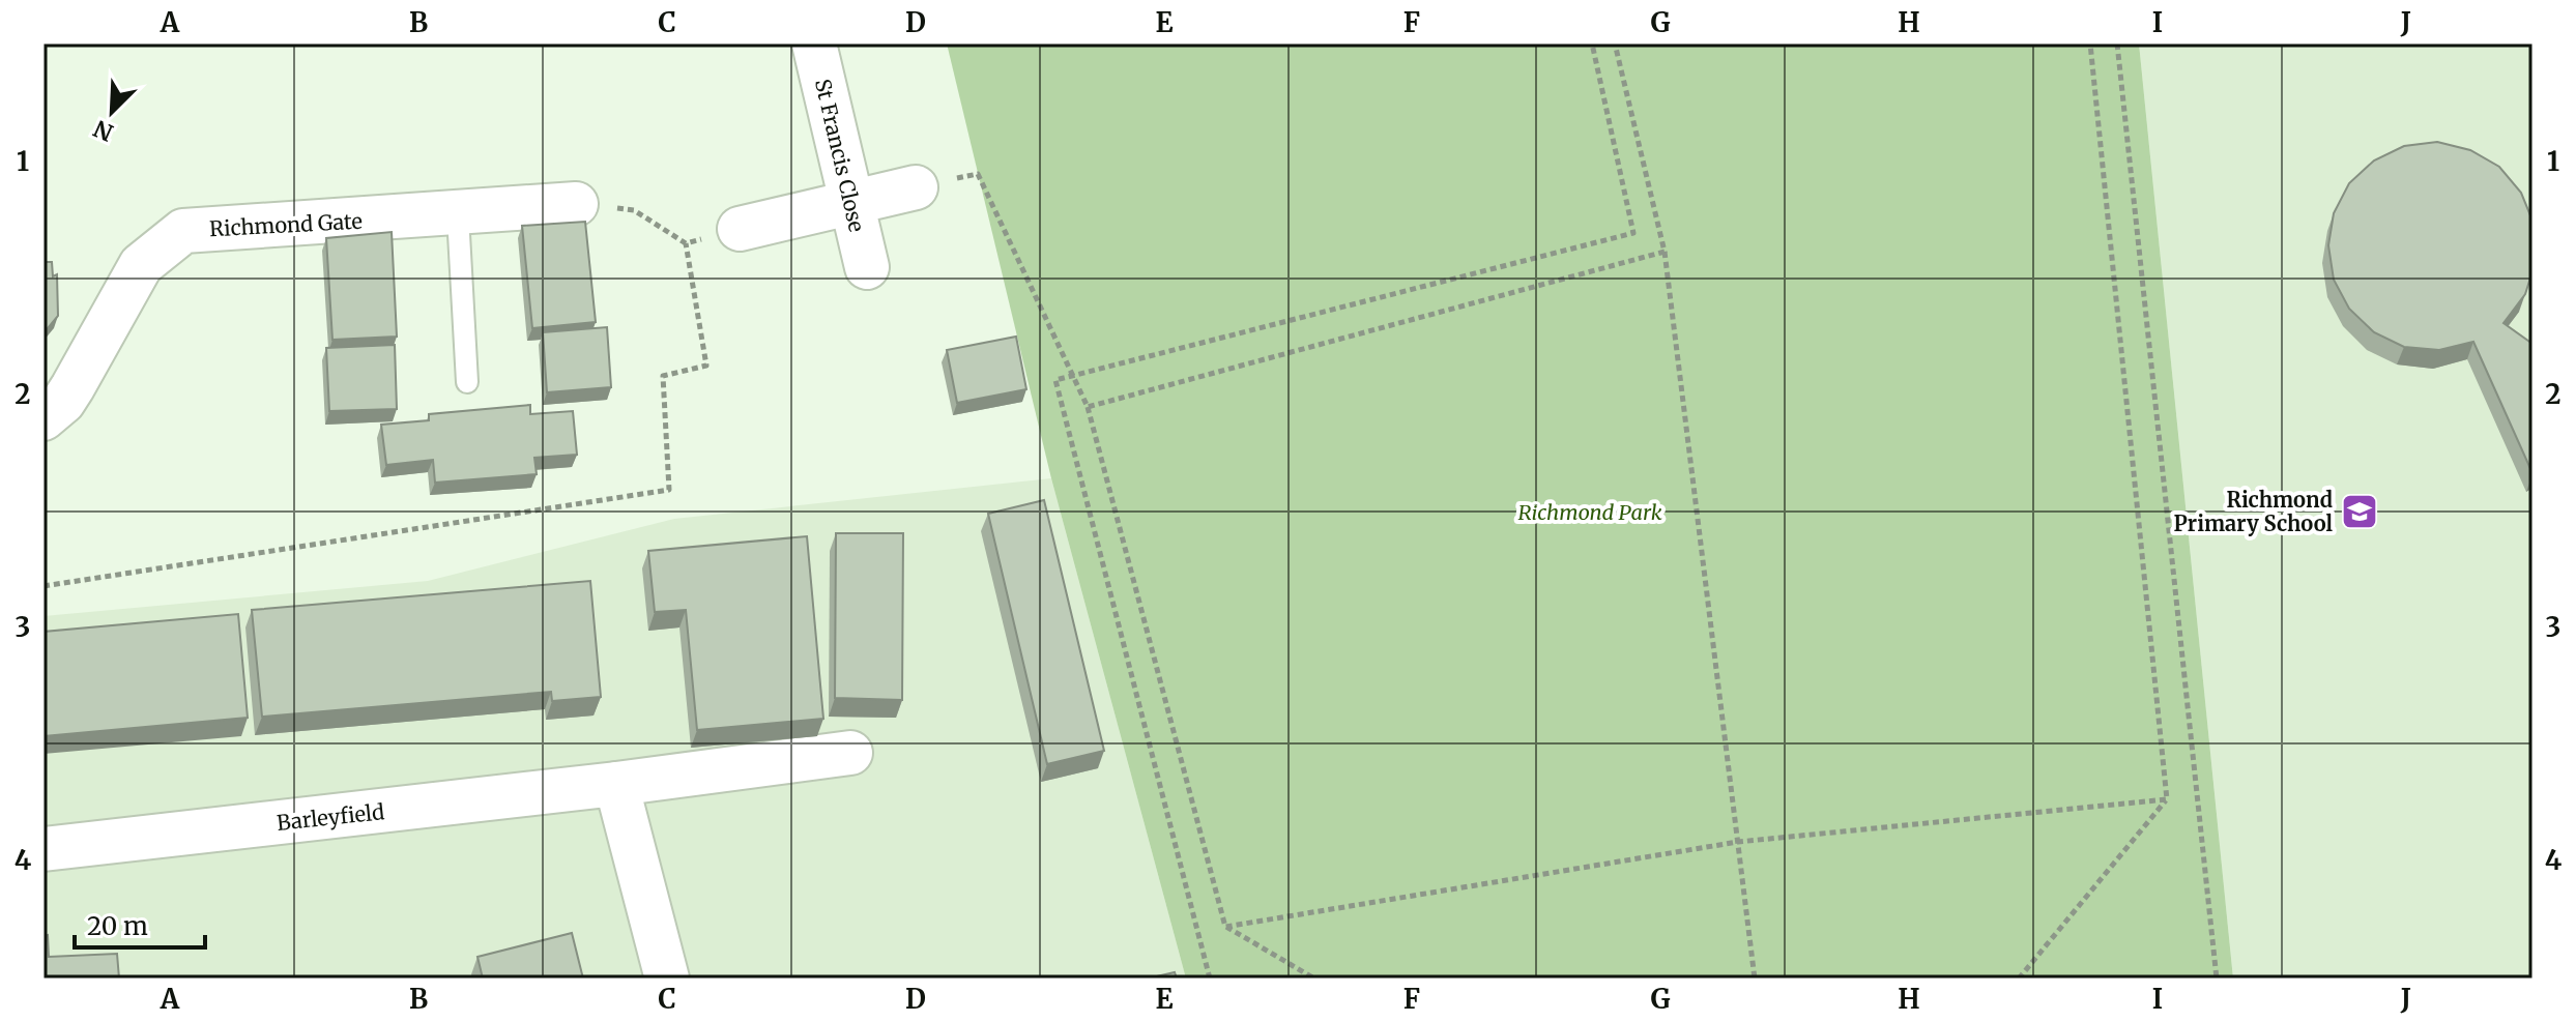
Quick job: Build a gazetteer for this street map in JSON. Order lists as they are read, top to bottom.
{
  "streets": {
    "street": ["St Francis Close", "Richmond Gate", "Barleyfield"]
  },
  "parks": ["Richmond Park"],
  "places": {
    "school or university": ["Richmond Primary School"]
  },
  "scale_bar": "20 m",
  "north": "bottom left",
  "grid": {
    "columns": [
      "A",
      "B",
      "C",
      "D",
      "E",
      "F",
      "G",
      "H",
      "I",
      "J"
    ],
    "rows": [
      "1",
      "2",
      "3",
      "4"
    ]
  }
}
